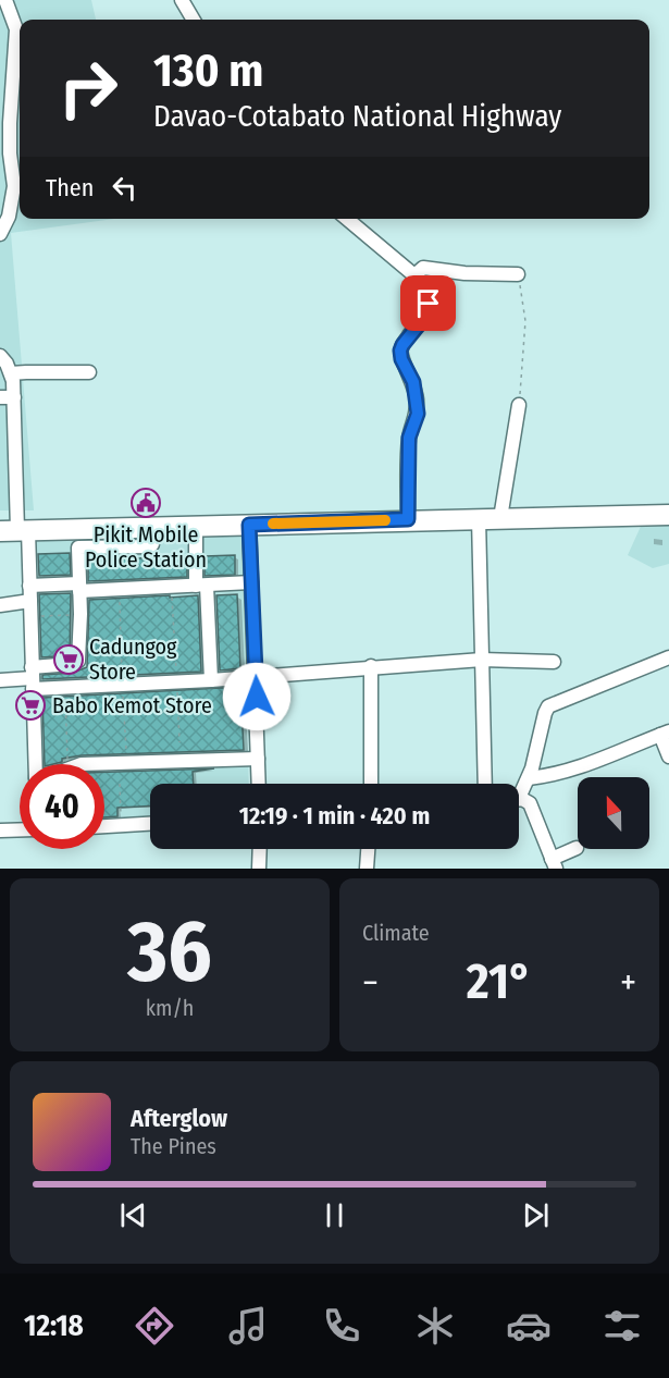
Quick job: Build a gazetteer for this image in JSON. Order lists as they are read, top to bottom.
{
  "places": {
    "public building": ["Pikit Mobile Police Station"],
    "supermarket": ["Cadungog Store", "Babo Kemot Store"]
  },
  "north": "top",
  "page": {
    "turn": ["130 m", "Davao-Cotabato National Highway"],
    "then": "Then",
    "limit": "40",
    "trip": "12:19 · 1 min · 420 m",
    "tile": [
      ["36", "km/h"],
      "Climate"
    ],
    "heat": ["−", "21°", "+"],
    "song": ["Afterglow", "The Pines"],
    "tabs": "12:18"
  }
}
